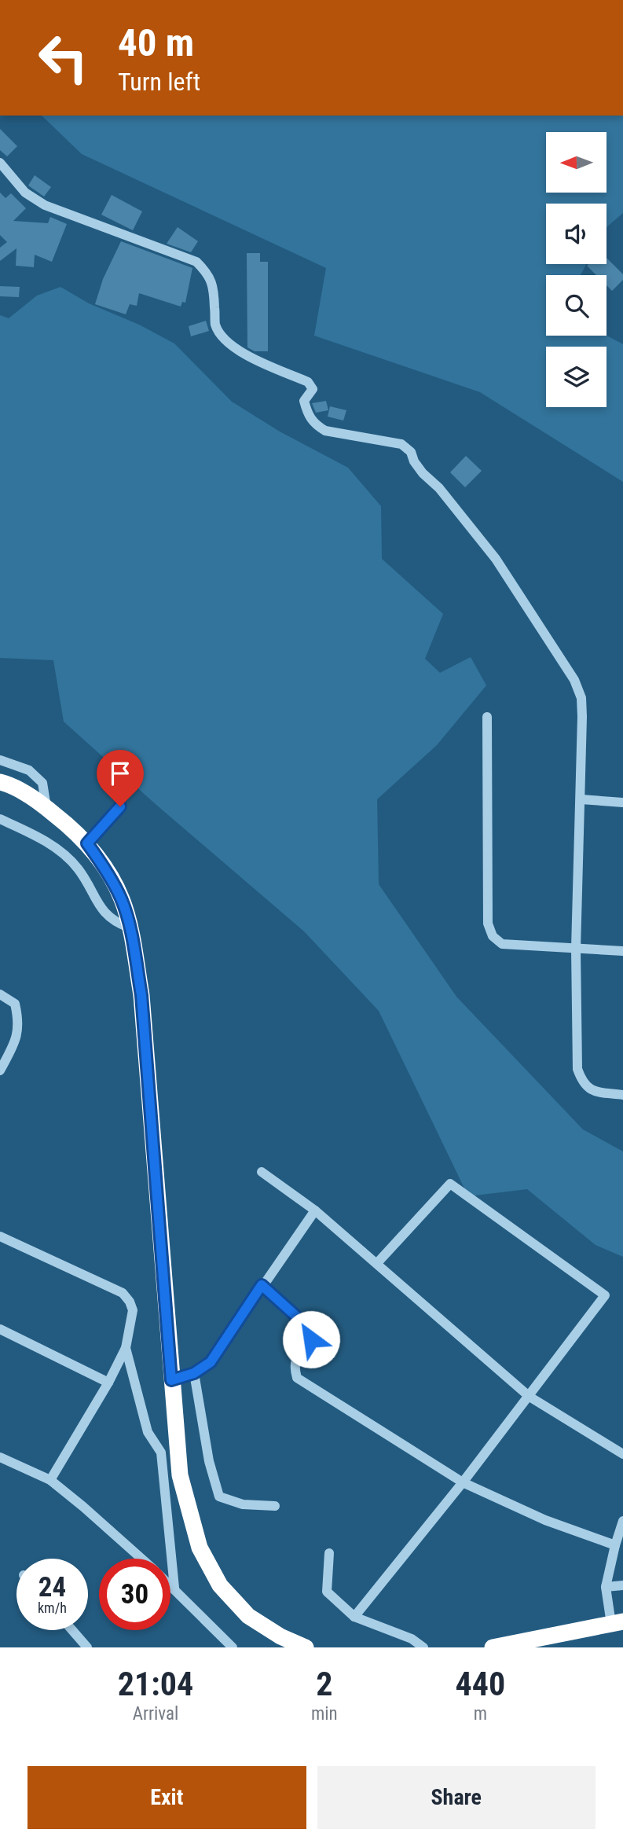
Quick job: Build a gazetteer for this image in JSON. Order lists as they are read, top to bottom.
{
  "north": "left",
  "page": {
    "turn": ["40 m", "Turn left"],
    "speed": "24 km/h",
    "limit": "30",
    "eta": [
      "21:04",
      "Arrival",
      "2",
      "min",
      "440",
      "m"
    ],
    "buttons": ["Exit", "Share"]
  }
}
